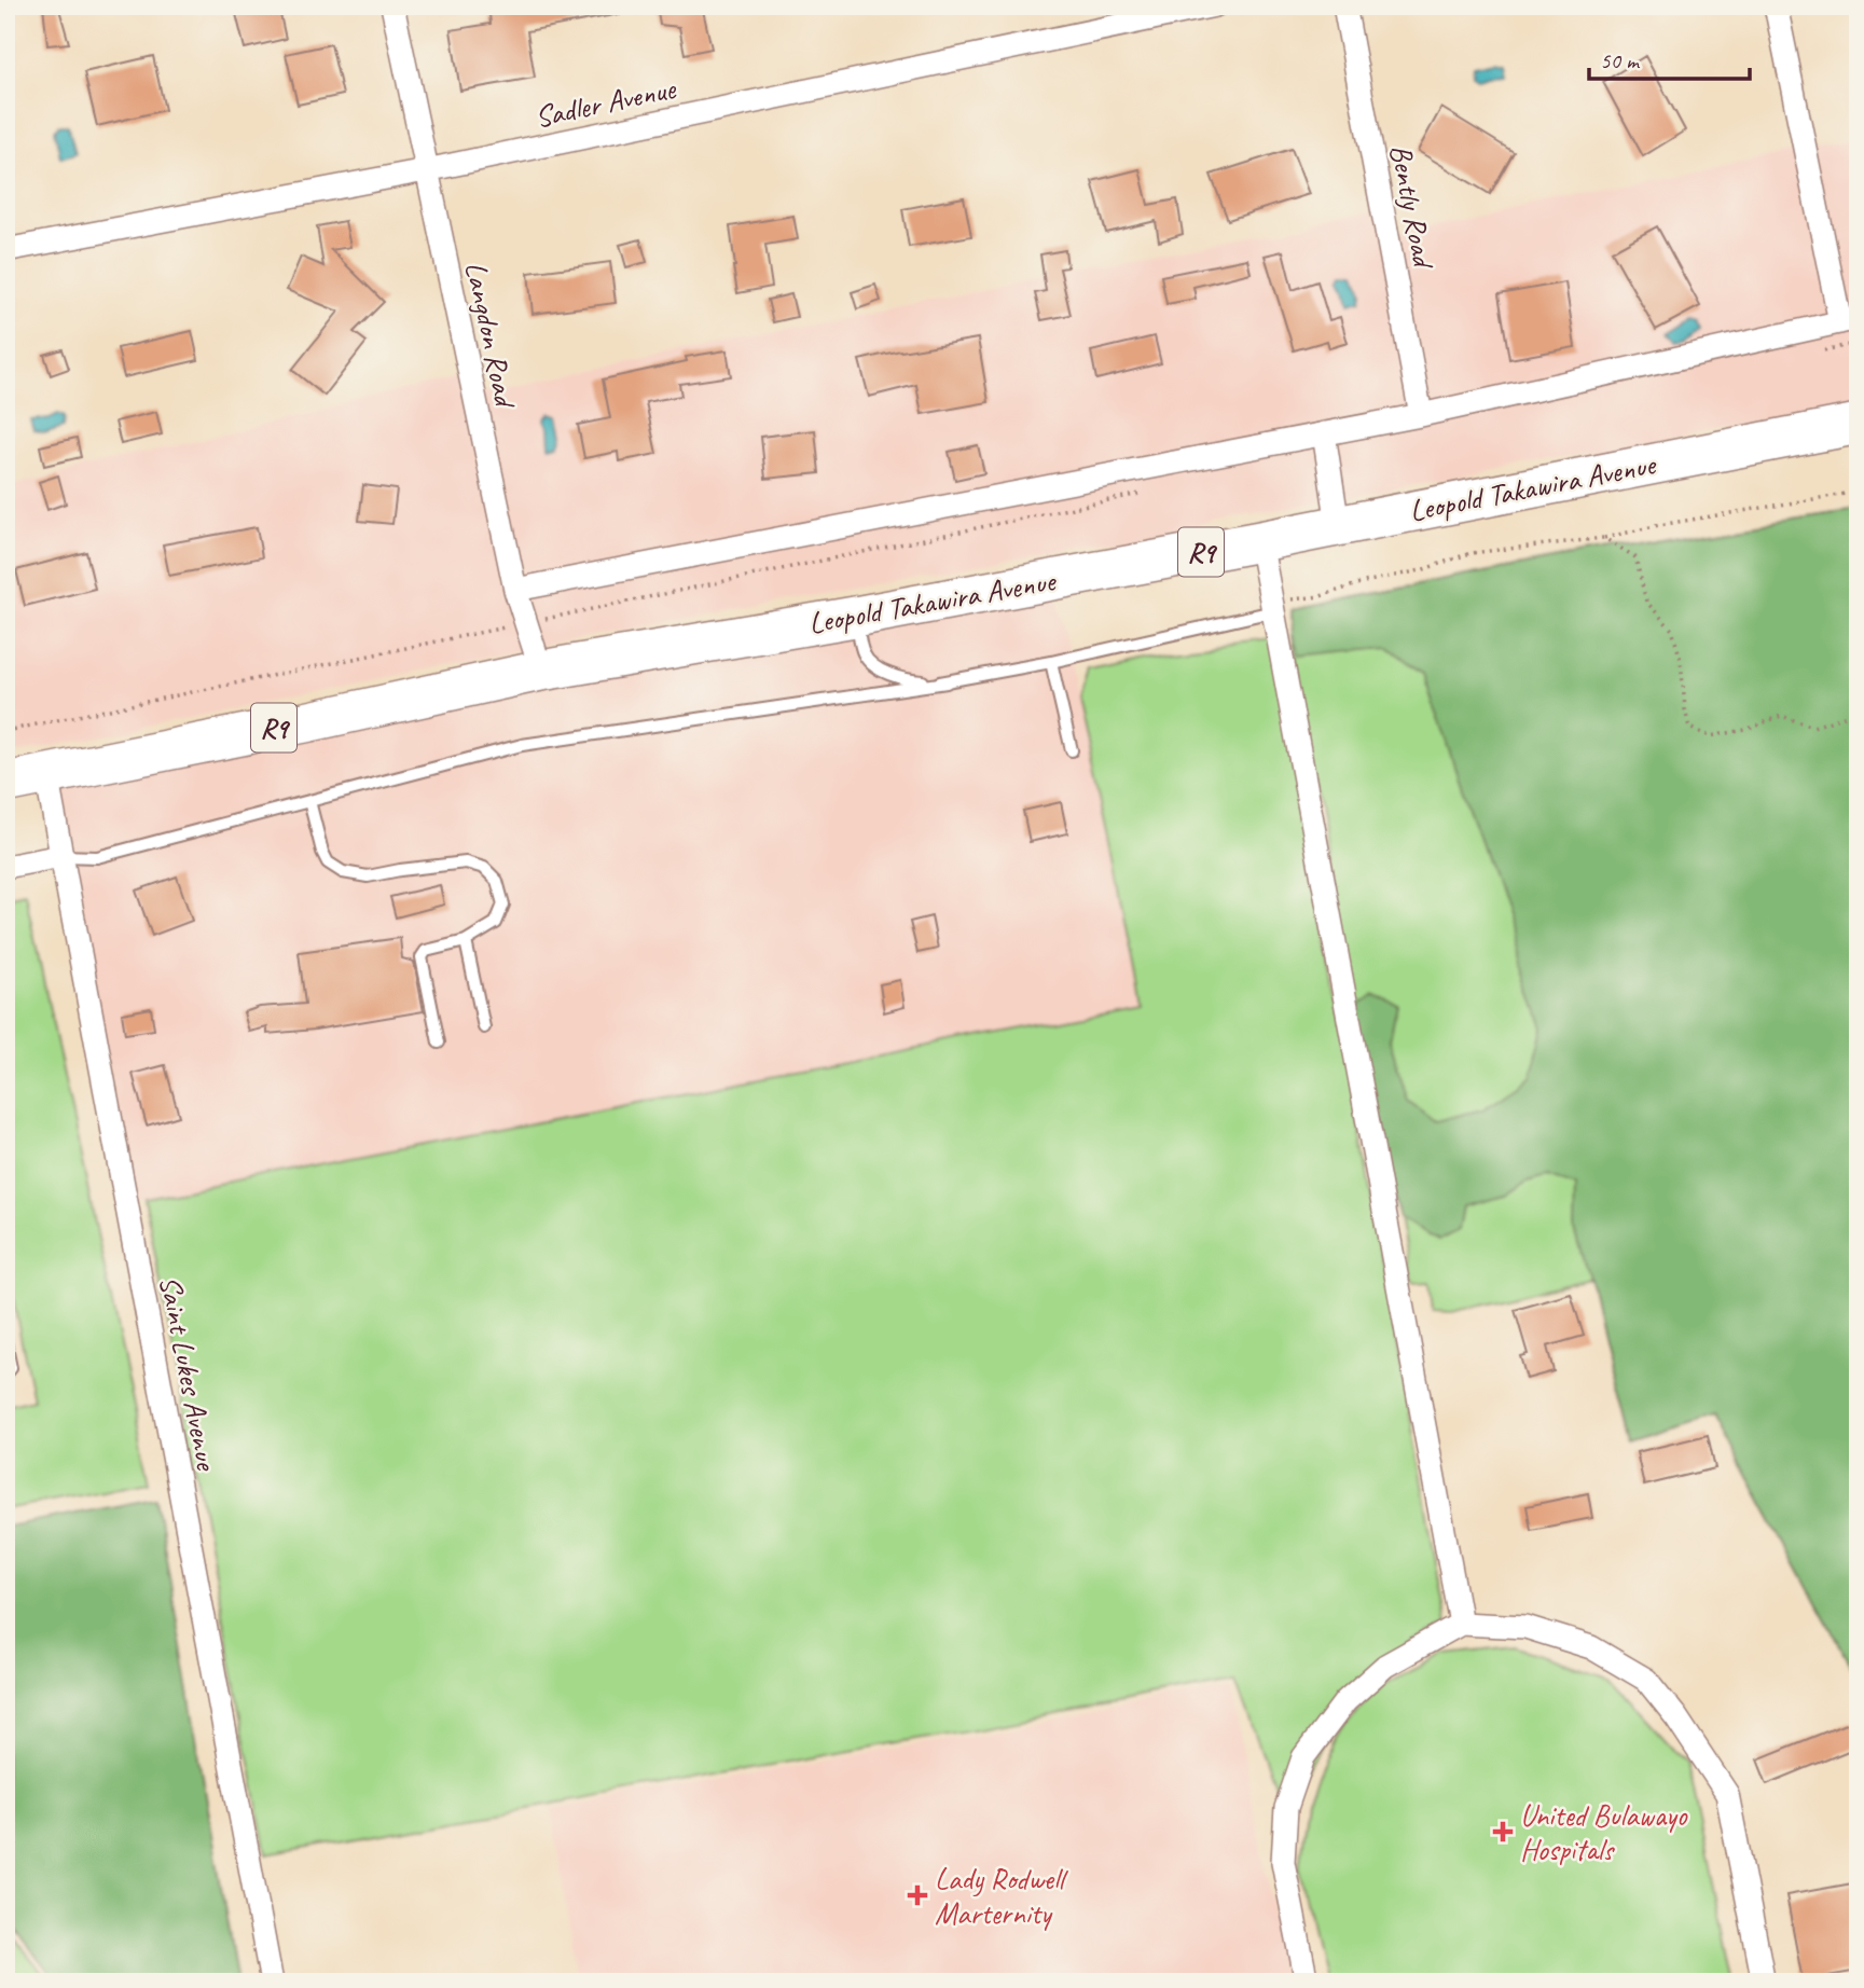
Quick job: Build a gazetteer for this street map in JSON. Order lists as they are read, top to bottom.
{
  "streets": {
    "highway": ["Leopold Takawira Avenue", "R9"],
    "street": [
      "Sadler Avenue",
      "Bently Road",
      "Langdon Road",
      "Saint Lukes Avenue"
    ]
  },
  "crossings": [
    ["Sadler Avenue", "Langdon Road"],
    ["Langdon Road", "Leopold Takawira Avenue"],
    ["Leopold Takawira Avenue", "Saint Lukes Avenue"]
  ],
  "places": {
    "health": ["United Bulawayo Hospitals", "Lady Rodwell Marternity"]
  },
  "scale_bar": "50 m"
}
